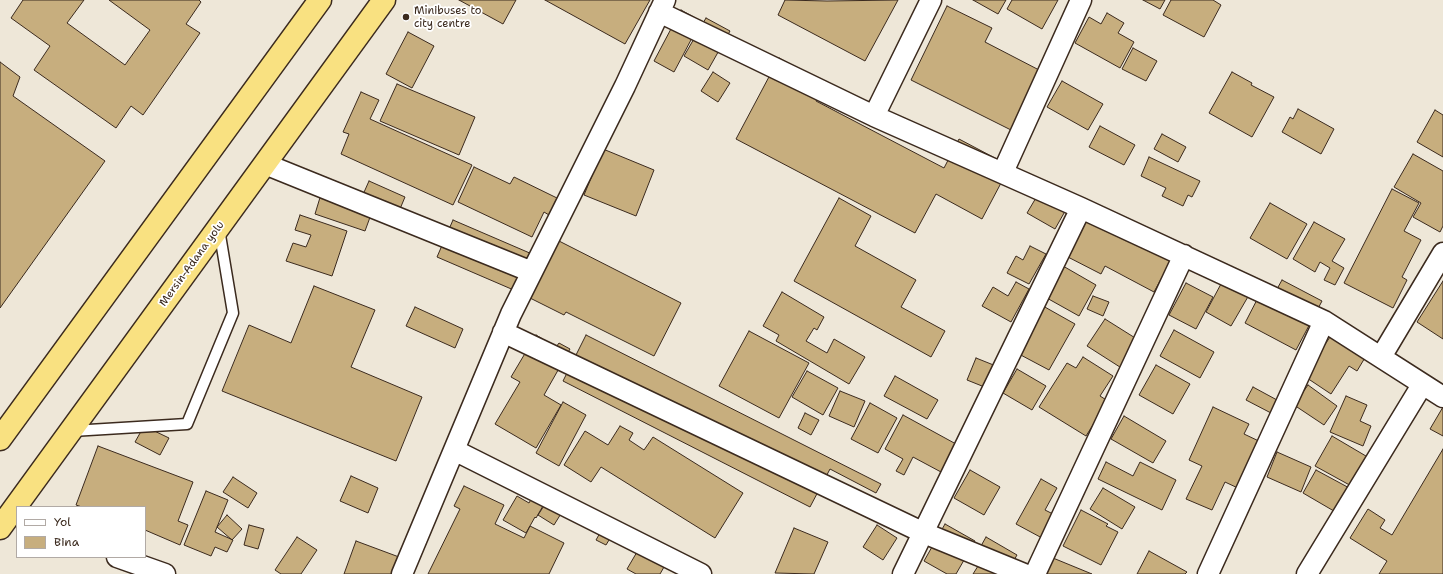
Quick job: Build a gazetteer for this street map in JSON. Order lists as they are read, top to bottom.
{
  "streets": {
    "highway": ["Mersin-Adana yolu"]
  },
  "places": ["Minibuses to city centre"],
  "legend": ["Yol", "Bina"]
}
